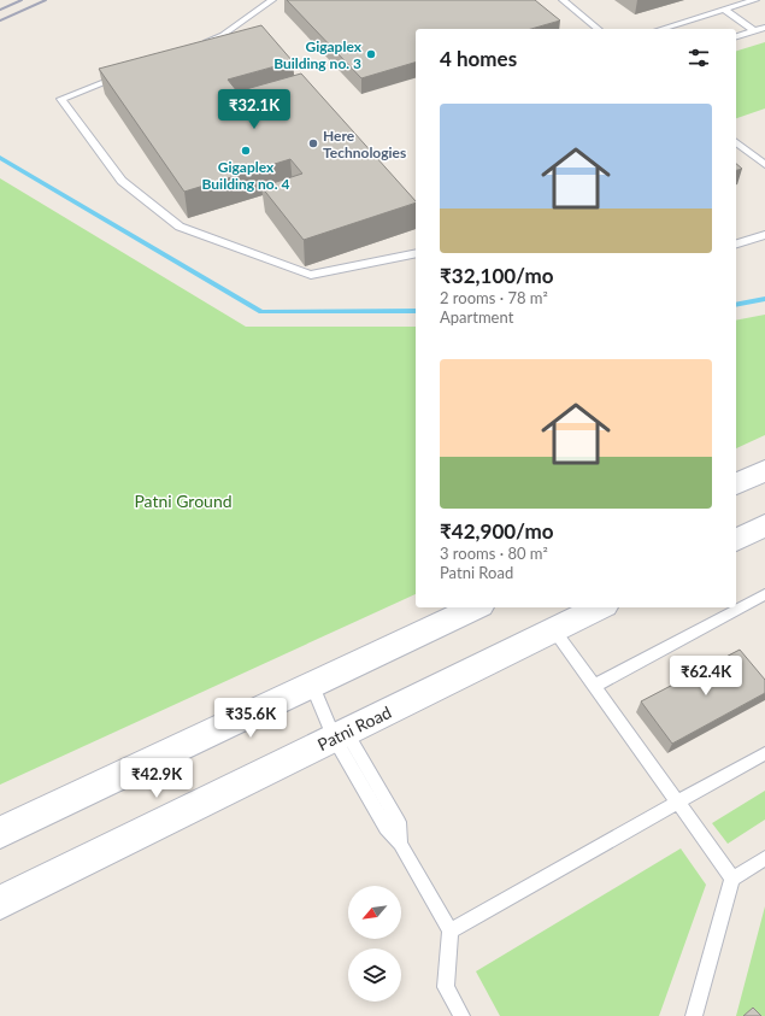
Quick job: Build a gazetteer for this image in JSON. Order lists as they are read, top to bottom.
{
  "streets": {
    "main road": ["Patni Road"]
  },
  "parks": ["Patni Ground"],
  "places": ["Gigaplex Building no. 3", "Here Technologies", "Gigaplex Building no. 4"],
  "north": "bottom left",
  "page": {
    "heading": "4 homes",
    "list": [
      {
        "name": "₹32,100/mo",
        "note": "2 rooms · 78 m² · Apartment"
      },
      {
        "name": "₹42,900/mo",
        "note": "3 rooms · 80 m² · Patni Road"
      }
    ],
    "price": [
      "₹32.1K",
      "₹62.4K",
      "₹35.6K",
      "₹42.9K"
    ]
  }
}
